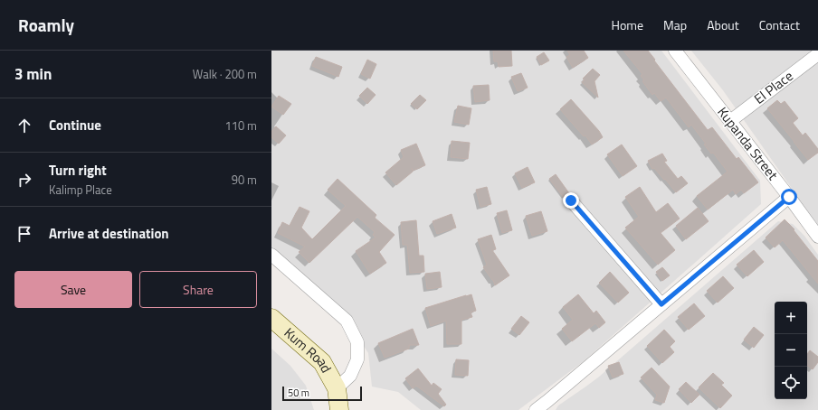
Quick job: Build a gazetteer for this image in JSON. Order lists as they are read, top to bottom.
{
  "streets": {
    "street": ["El Place", "Kupanda Street", "Kum Road"]
  },
  "crossings": [
    ["El Place", "Kupanda Street"]
  ],
  "scale_bar": "50 m",
  "page": {
    "header": "Roamly",
    "nav": [
      "Home",
      "Map",
      "About",
      "Contact"
    ],
    "heading": ["3 min", "Walk · 200 m"],
    "list": [
      ["Continue", "110 m"],
      ["Turn right", "Kalimp Place", "90 m"],
      "Arrive at destination"
    ],
    "buttons": ["Save", "Share"],
    "map_buttons": ["+", "−"],
    "scale": "50 m"
  }
}
